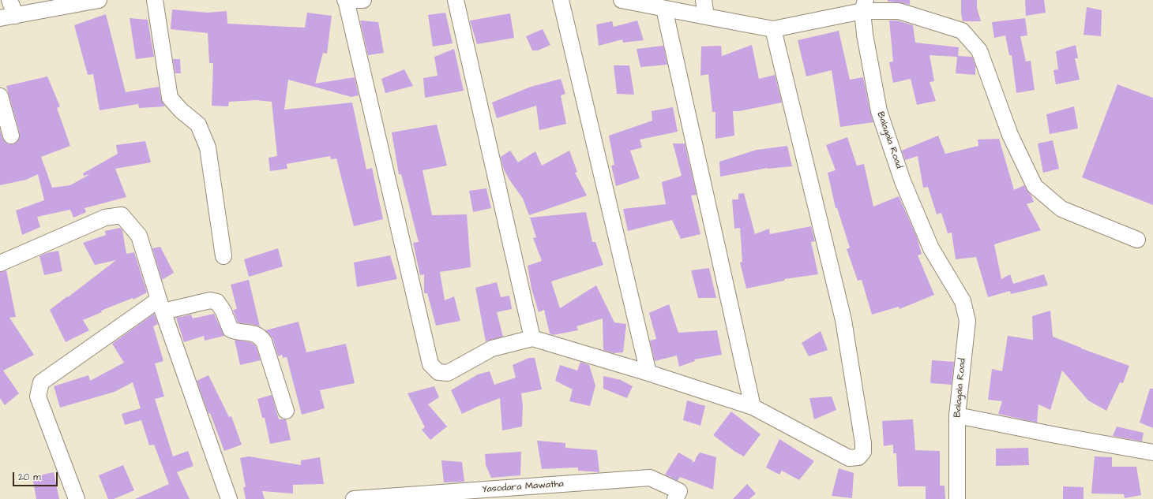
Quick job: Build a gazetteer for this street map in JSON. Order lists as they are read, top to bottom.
{
  "streets": {
    "street": ["Balagala Road", "Yasodara Mawatha"]
  },
  "scale_bar": "20 m"
}
